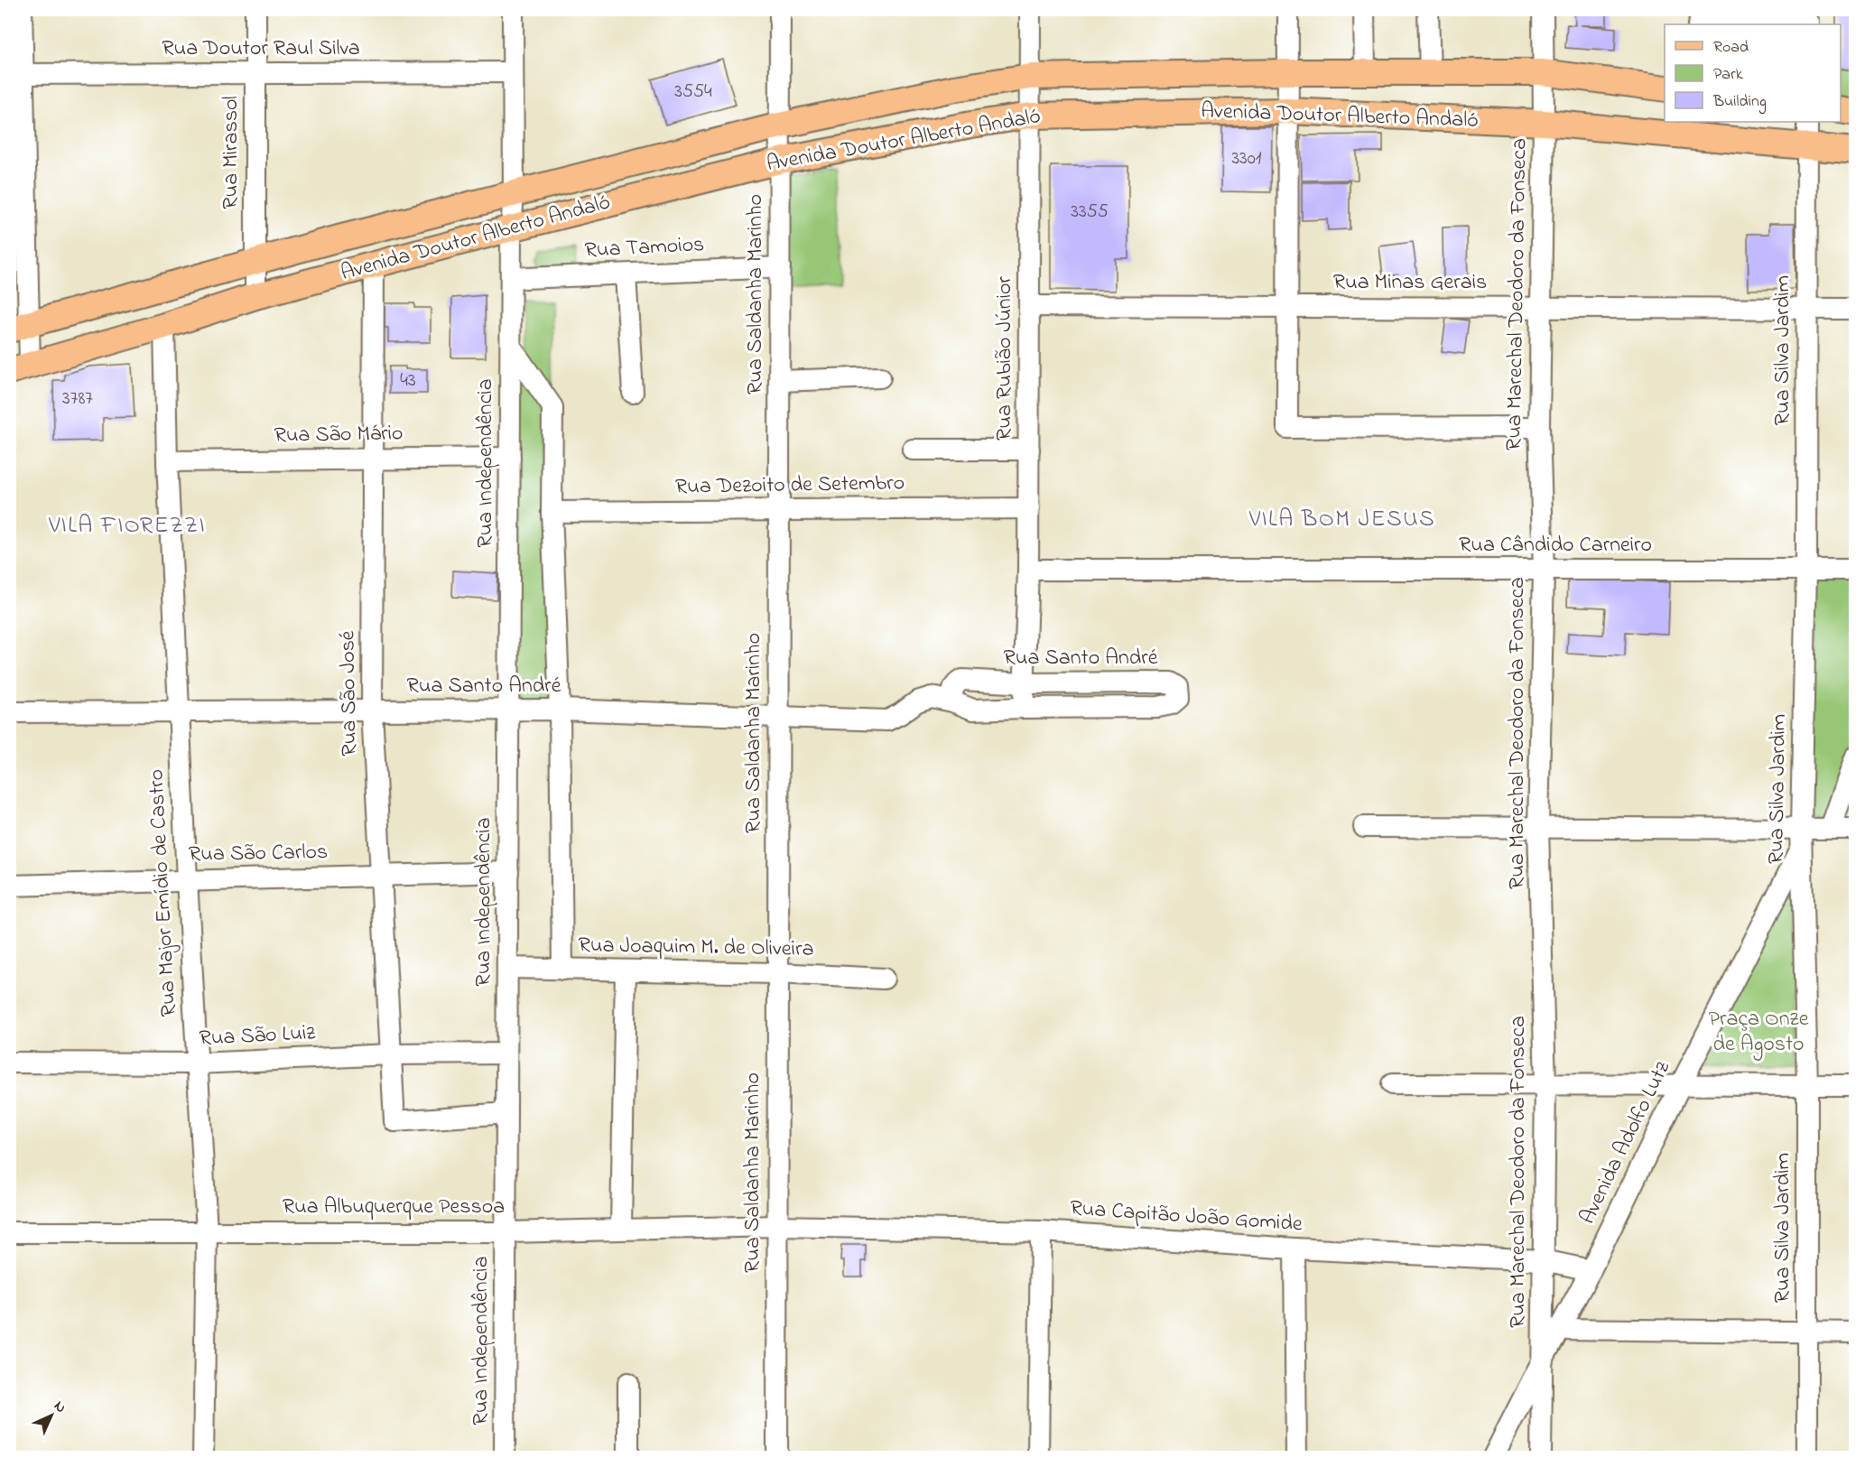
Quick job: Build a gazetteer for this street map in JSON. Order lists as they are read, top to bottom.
{
  "streets": {
    "main road": ["Avenida Doutor Alberto Andaló"],
    "street": [
      "Rua Doutor Raul Silva",
      "Rua Mirassol",
      "Rua Tamoios",
      "Rua Minas Gerais",
      "Rua Saldanha Marinho",
      "Rua Marechal Deodoro da Fonseca",
      "Rua Silva Jardim",
      "Rua Rubião Júnior",
      "Rua São Mário",
      "Rua Independência",
      "Rua Dezoito de Setembro",
      "Rua Cândido Carneiro",
      "Rua Santo André",
      "Rua São José",
      "Rua São Carlos",
      "Rua Major Emídio de Castro",
      "Rua Joaquim M. de Oliveira",
      "Rua São Luiz",
      "Avenida Adolfo Lutz",
      "Rua Albuquerque Pessoa",
      "Rua Capitão João Gomide"
    ]
  },
  "crossings": [
    ["Rua Doutor Raul Silva", "Rua Mirassol"],
    ["Rua Doutor Raul Silva", "Rua Independência"],
    ["Avenida Doutor Alberto Andaló", "Rua Mirassol"],
    ["Avenida Doutor Alberto Andaló", "Rua Saldanha Marinho"],
    ["Avenida Doutor Alberto Andaló", "Rua Marechal Deodoro da Fonseca"],
    ["Avenida Doutor Alberto Andaló", "Rua Silva Jardim"],
    ["Avenida Doutor Alberto Andaló", "Rua Rubião Júnior"],
    ["Avenida Doutor Alberto Andaló", "Rua Independência"],
    ["Avenida Doutor Alberto Andaló", "Rua São José"],
    ["Avenida Doutor Alberto Andaló", "Rua Major Emídio de Castro"],
    ["Rua Tamoios", "Rua Saldanha Marinho"],
    ["Rua Tamoios", "Rua Independência"],
    ["Rua Minas Gerais", "Rua Marechal Deodoro da Fonseca"],
    ["Rua Minas Gerais", "Rua Silva Jardim"],
    ["Rua Minas Gerais", "Rua Rubião Júnior"],
    ["Rua Saldanha Marinho", "Rua Dezoito de Setembro"],
    ["Rua Saldanha Marinho", "Rua Santo André"],
    ["Rua Saldanha Marinho", "Rua Joaquim M. de Oliveira"],
    ["Rua Saldanha Marinho", "Rua Albuquerque Pessoa"],
    ["Rua Saldanha Marinho", "Rua Capitão João Gomide"],
    ["Rua Marechal Deodoro da Fonseca", "Rua Cândido Carneiro"],
    ["Rua Marechal Deodoro da Fonseca", "Avenida Adolfo Lutz"],
    ["Rua Marechal Deodoro da Fonseca", "Rua Capitão João Gomide"],
    ["Rua Silva Jardim", "Rua Cândido Carneiro"],
    ["Rua Silva Jardim", "Avenida Adolfo Lutz"],
    ["Rua Rubião Júnior", "Rua Dezoito de Setembro"],
    ["Rua Rubião Júnior", "Rua Cândido Carneiro"],
    ["Rua Rubião Júnior", "Rua Santo André"],
    ["Rua São Mário", "Rua Independência"],
    ["Rua São Mário", "Rua São José"],
    ["Rua São Mário", "Rua Major Emídio de Castro"],
    ["Rua Independência", "Rua Dezoito de Setembro"],
    ["Rua Independência", "Rua Santo André"],
    ["Rua Independência", "Rua São José"],
    ["Rua Independência", "Rua São Carlos"],
    ["Rua Independência", "Rua Joaquim M. de Oliveira"],
    ["Rua Independência", "Rua São Luiz"],
    ["Rua Independência", "Rua Albuquerque Pessoa"],
    ["Rua Santo André", "Rua São José"],
    ["Rua Santo André", "Rua Major Emídio de Castro"],
    ["Rua São José", "Rua São Carlos"],
    ["Rua São José", "Rua São Luiz"],
    ["Rua São Carlos", "Rua Major Emídio de Castro"],
    ["Rua Major Emídio de Castro", "Rua São Luiz"],
    ["Rua Major Emídio de Castro", "Rua Albuquerque Pessoa"],
    ["Avenida Adolfo Lutz", "Rua Capitão João Gomide"],
    ["Rua Albuquerque Pessoa", "Rua Capitão João Gomide"]
  ],
  "districts": ["VILA BOM JESUS", "VILA FIOREZZI"],
  "parks": ["Praça Onze de Agosto"],
  "house_numbers": [
    "3554",
    "3301",
    "3355",
    "43",
    "3787"
  ],
  "legend": ["Road", "Park", "Building"],
  "north": "top right"
}
